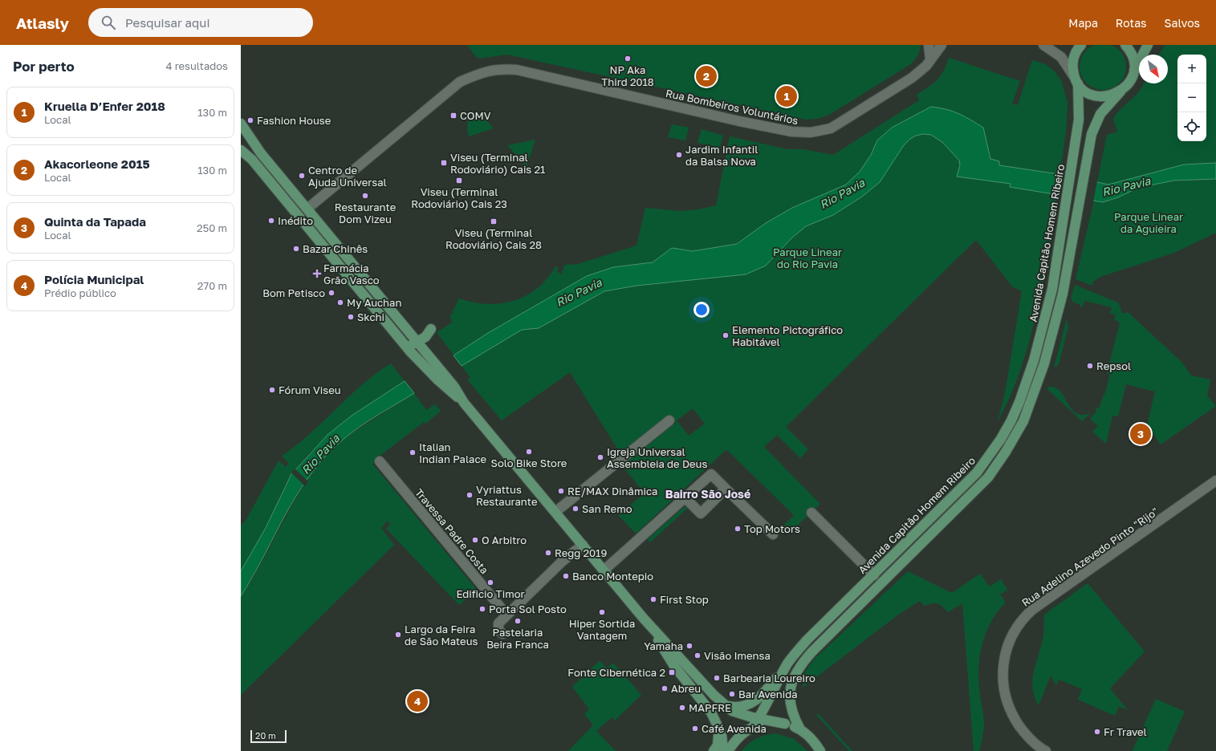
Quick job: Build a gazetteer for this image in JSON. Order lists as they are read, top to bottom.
{
  "streets": {
    "main road": ["Avenida Capitão Homem Ribeiro"],
    "street": ["Rua Bombeiros Voluntários", "Travessa Padre Costa", "Rua Adelino Azevedo Pinto \"Rijo\""]
  },
  "districts": ["Bairro São José"],
  "water": ["Rio Pavia"],
  "parks": ["Parque Linear da Aguieira", "Parque Linear do Rio Pavia"],
  "places": {
    "other": [
      "NP Aka Third 2018",
      "Fashion House",
      "Jardim Infantil da Balsa Nova",
      "Centro de Ajuda Universal",
      "Restaurante Dom Vizeu",
      "Inédito",
      "Bazar Chinês",
      "Bom Petisco",
      "My Auchan",
      "Skchi",
      "Elemento Pictográfico Habitável",
      "Repsol",
      "Fórum Viseu",
      "Solo Bike Store",
      "Italian Indian Palace",
      "Igreja Universal Assembleia de Deus",
      "RE/MAX Dinâmica",
      "Vyriattus Restaurante",
      "San Remo",
      "Top Motors",
      "O Arbitro",
      "Regg 2019",
      "Banco Montepio",
      "Edificio Timor",
      "First Stop",
      "Porta Sol Posto",
      "Hiper Sortida Vantagem",
      "Pastelaria Beira Franca",
      "Largo da Feira de São Mateus",
      "Yamaha",
      "Visão Imensa",
      "Barbearia Loureiro",
      "Abreu",
      "Bar Avenida",
      "MAPFRE",
      "Café Avenida",
      "Fr Travel"
    ],
    "transit": [
      "COMV",
      "Viseu (Terminal Rodoviário) Cais 21",
      "Viseu (Terminal Rodoviário) Cais 23",
      "Viseu (Terminal Rodoviário) Cais 28",
      "Fonte Cibernética 2"
    ],
    "health": ["Farmácia Grão Vasco"]
  },
  "scale_bar": "20 m",
  "north": "bottom right",
  "page": {
    "header": "Atlasly",
    "search": "Pesquisar aqui",
    "nav": ["Mapa", "Rotas", "Salvos"],
    "heading": ["Por perto", "4 resultados"],
    "map_buttons": ["+", "−"],
    "pins": [
      "2",
      "1",
      "3",
      "4"
    ],
    "list": [
      {
        "mark": "1",
        "name": "Kruella D’Enfer 2018",
        "note": "Local",
        "value": "130 m"
      },
      {
        "mark": "2",
        "name": "Akacorleone 2015",
        "note": "Local",
        "value": "130 m"
      },
      {
        "mark": "3",
        "name": "Quinta da Tapada",
        "note": "Local",
        "value": "250 m"
      },
      {
        "mark": "4",
        "name": "Polícia Municipal",
        "note": "Prédio público",
        "value": "270 m"
      }
    ],
    "scale": "20 m"
  }
}
